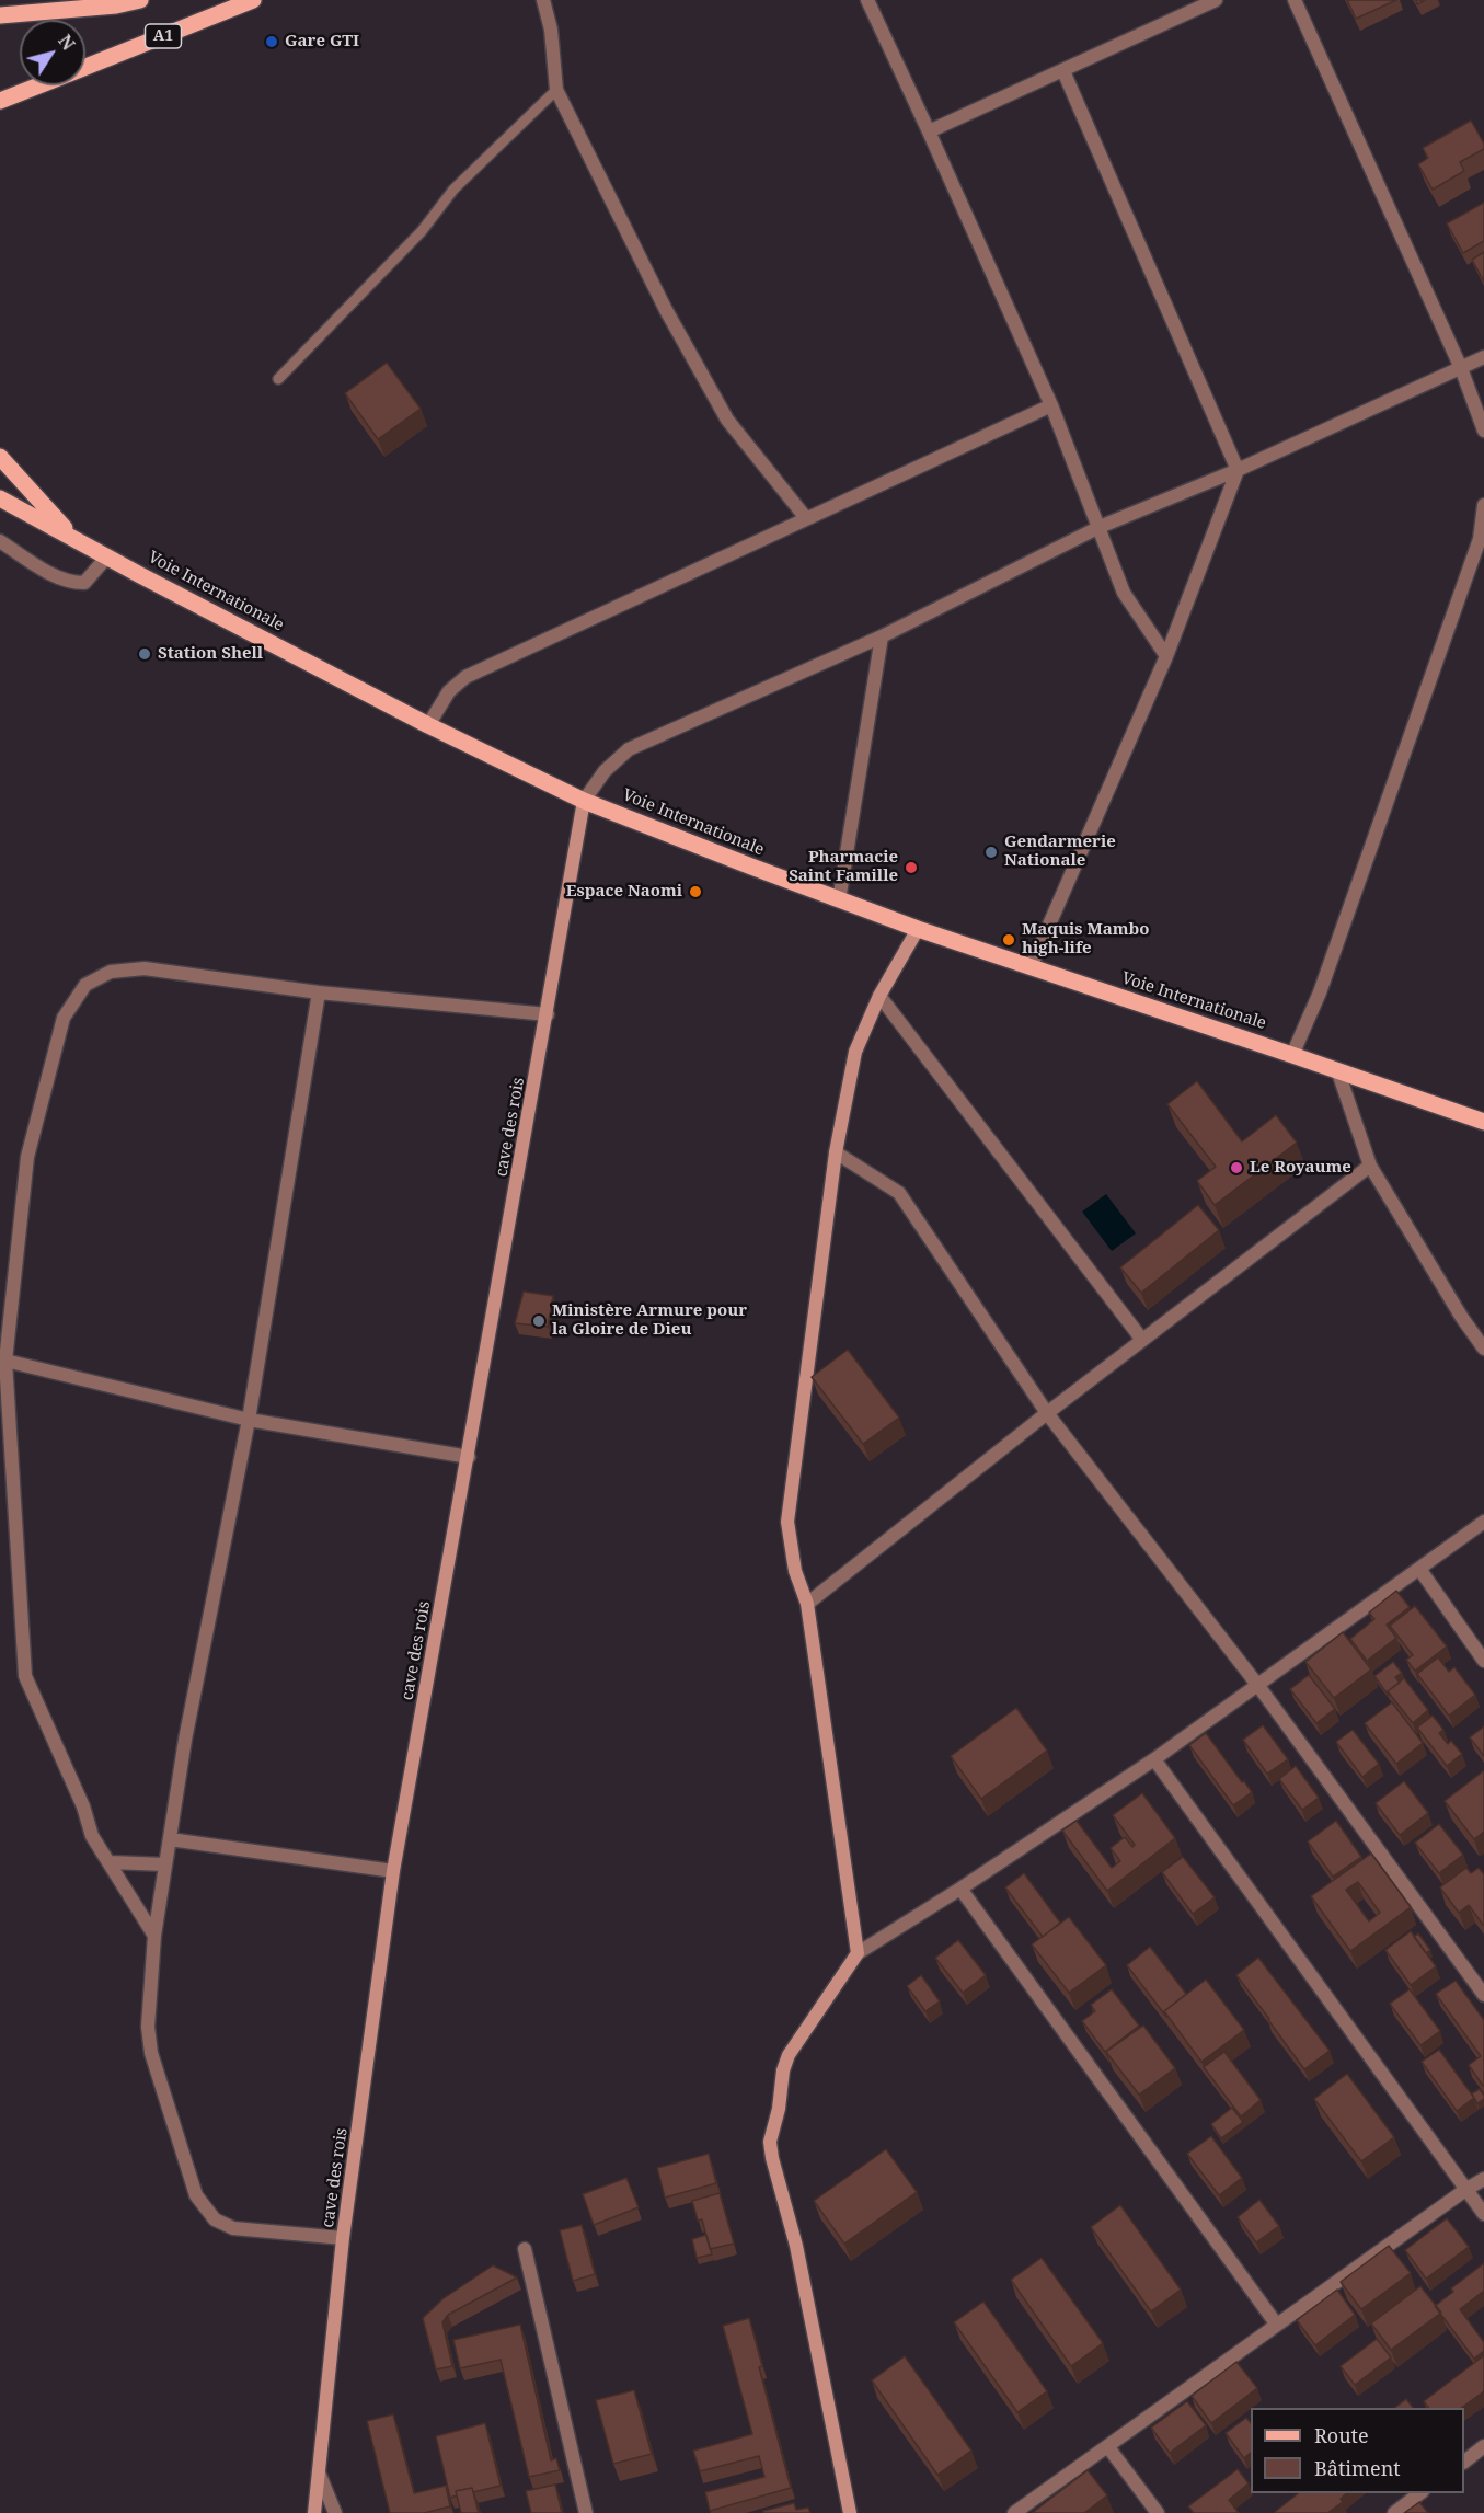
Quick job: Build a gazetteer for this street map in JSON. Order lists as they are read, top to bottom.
{
  "streets": {
    "main road": ["A1", "Voie Internationale"],
    "street": ["cave des rois"]
  },
  "crossings": [
    ["Voie Internationale", "cave des rois"]
  ],
  "places": [
    "Gare GTI",
    "Station Shell",
    "Gendarmerie Nationale",
    "Pharmacie Saint Famille",
    "Espace Naomi",
    "Maquis Mambo high-life",
    "Le Royaume",
    "Ministère Armure pour la Gloire de Dieu"
  ],
  "legend": ["Route", "Bâtiment"],
  "north": "top right"
}
